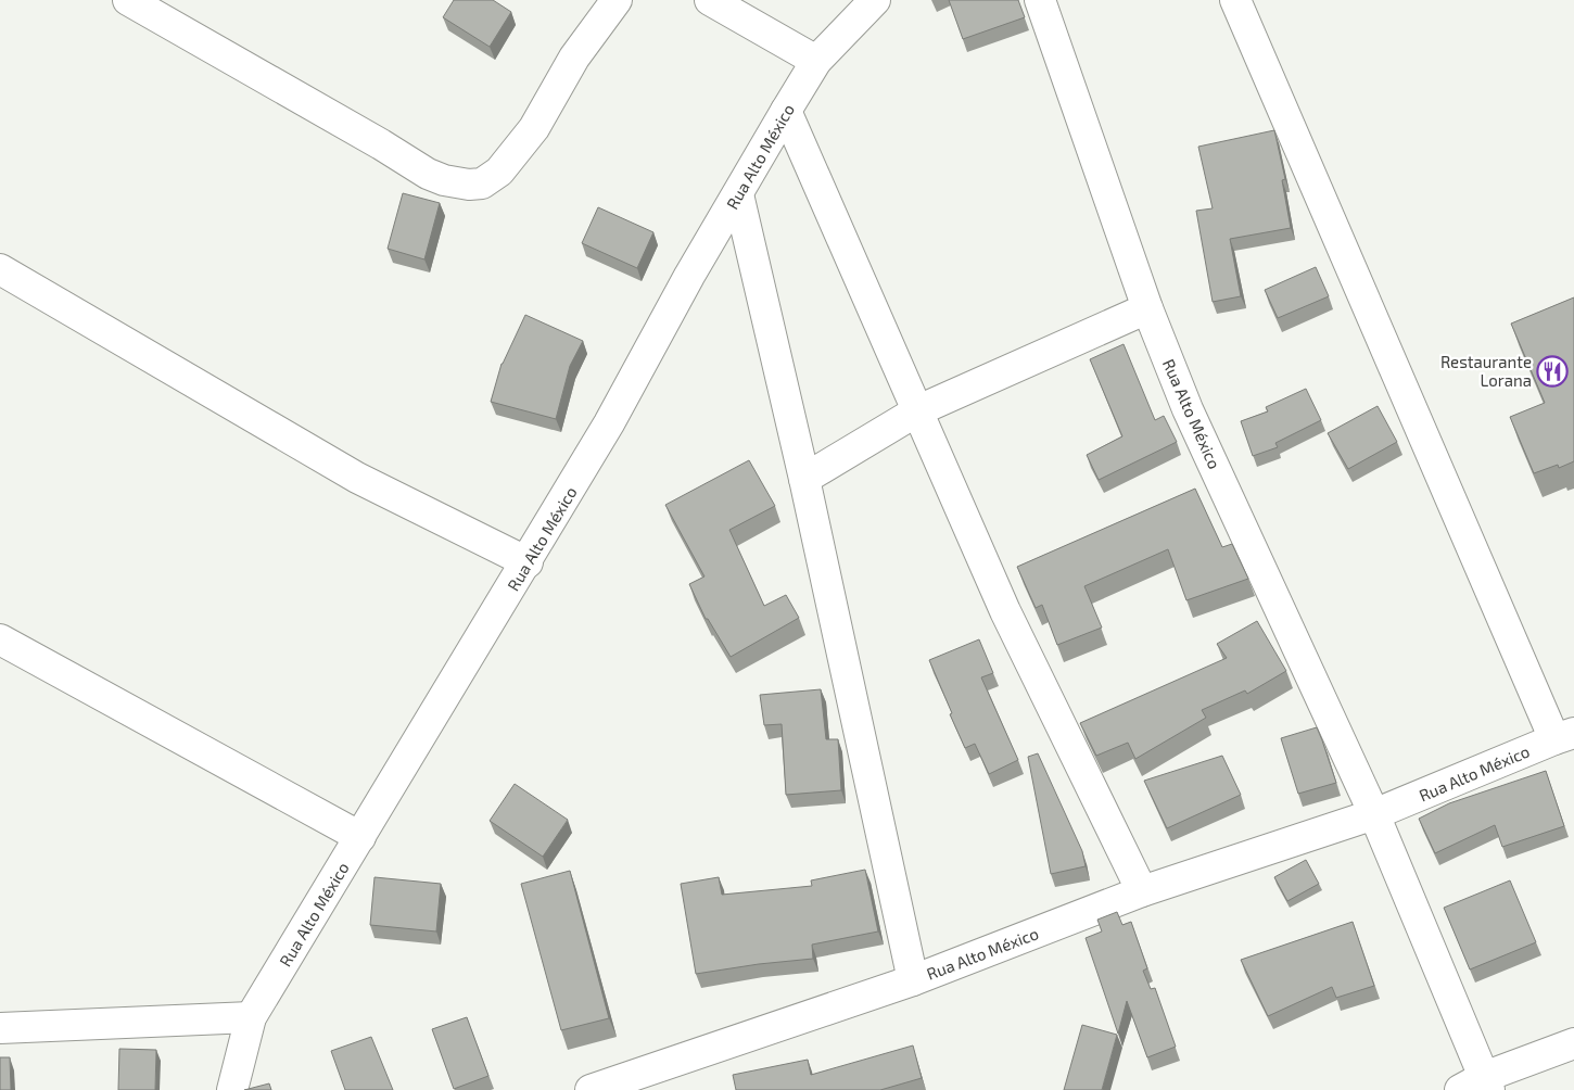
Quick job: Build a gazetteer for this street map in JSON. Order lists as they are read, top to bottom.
{
  "streets": {
    "street": ["Rua Alto México"]
  },
  "places": {
    "restaurant": ["Restaurante Lorana"]
  }
}
